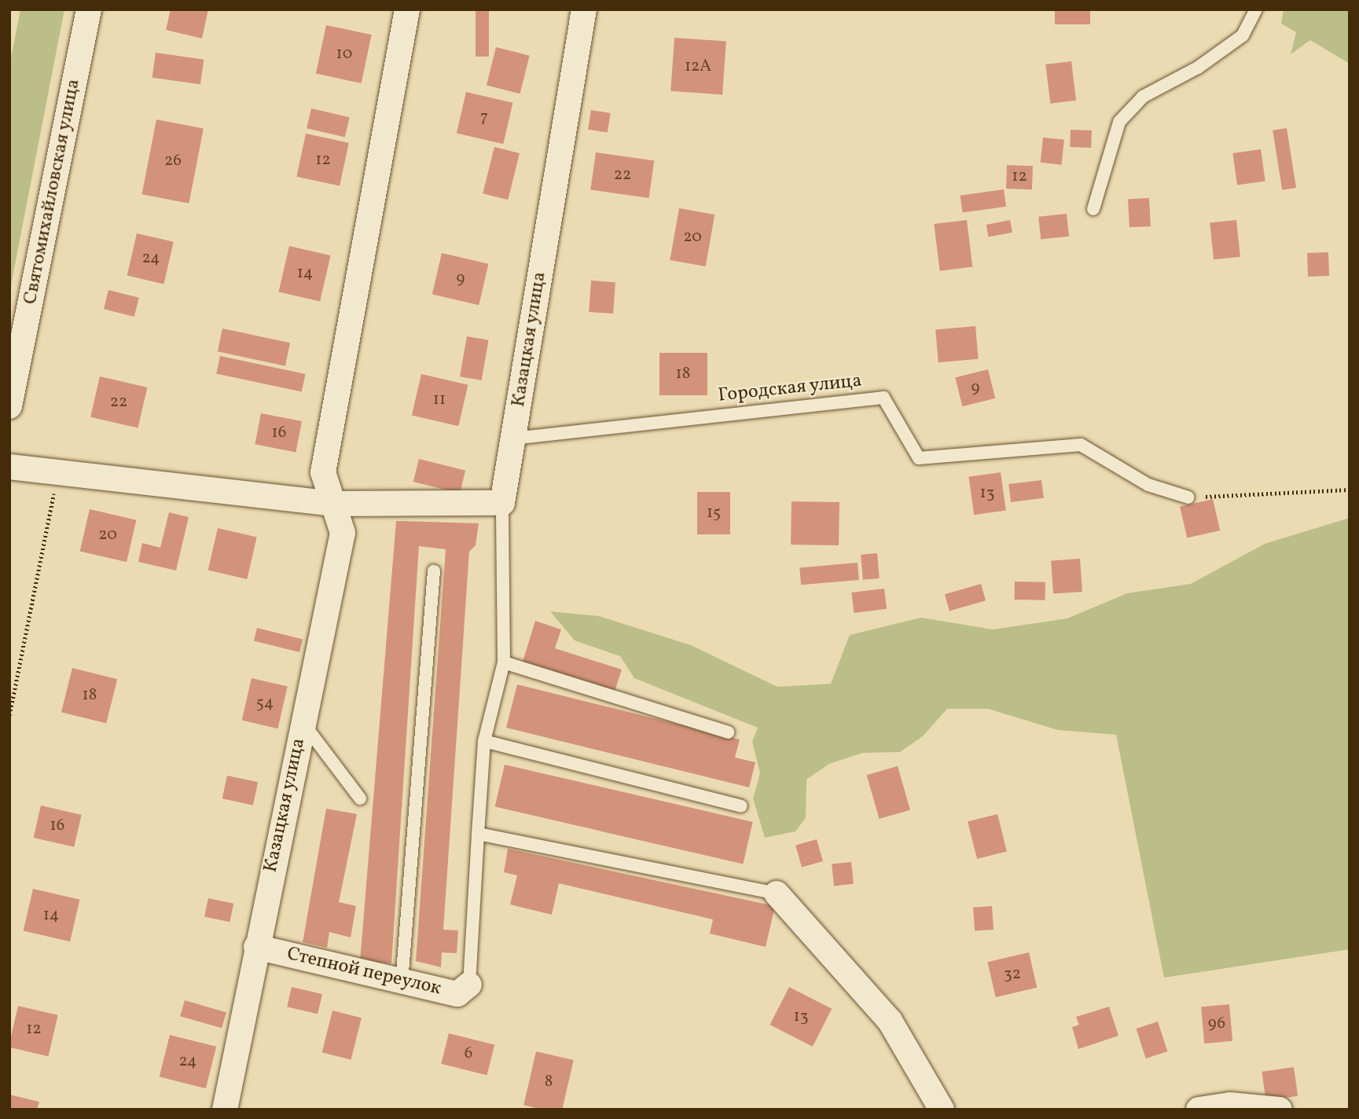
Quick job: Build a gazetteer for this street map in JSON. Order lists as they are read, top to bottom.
{
  "streets": {
    "street": ["Святомихайловская улица", "Казацкая улица", "Степной переулок"],
    "lane": ["Городская улица"]
  },
  "crossings": [
    ["Казацкая улица", "Городская улица"],
    ["Казацкая улица", "Степной переулок"]
  ],
  "house_numbers": [
    "10",
    "12А",
    "7",
    "12",
    "26",
    "22",
    "12",
    "20",
    "24",
    "14",
    "9",
    "18",
    "9",
    "11",
    "22",
    "16",
    "13",
    "15",
    "20",
    "18",
    "54",
    "16",
    "14",
    "32",
    "13",
    "96",
    "12",
    "6",
    "24",
    "8"
  ]
}
